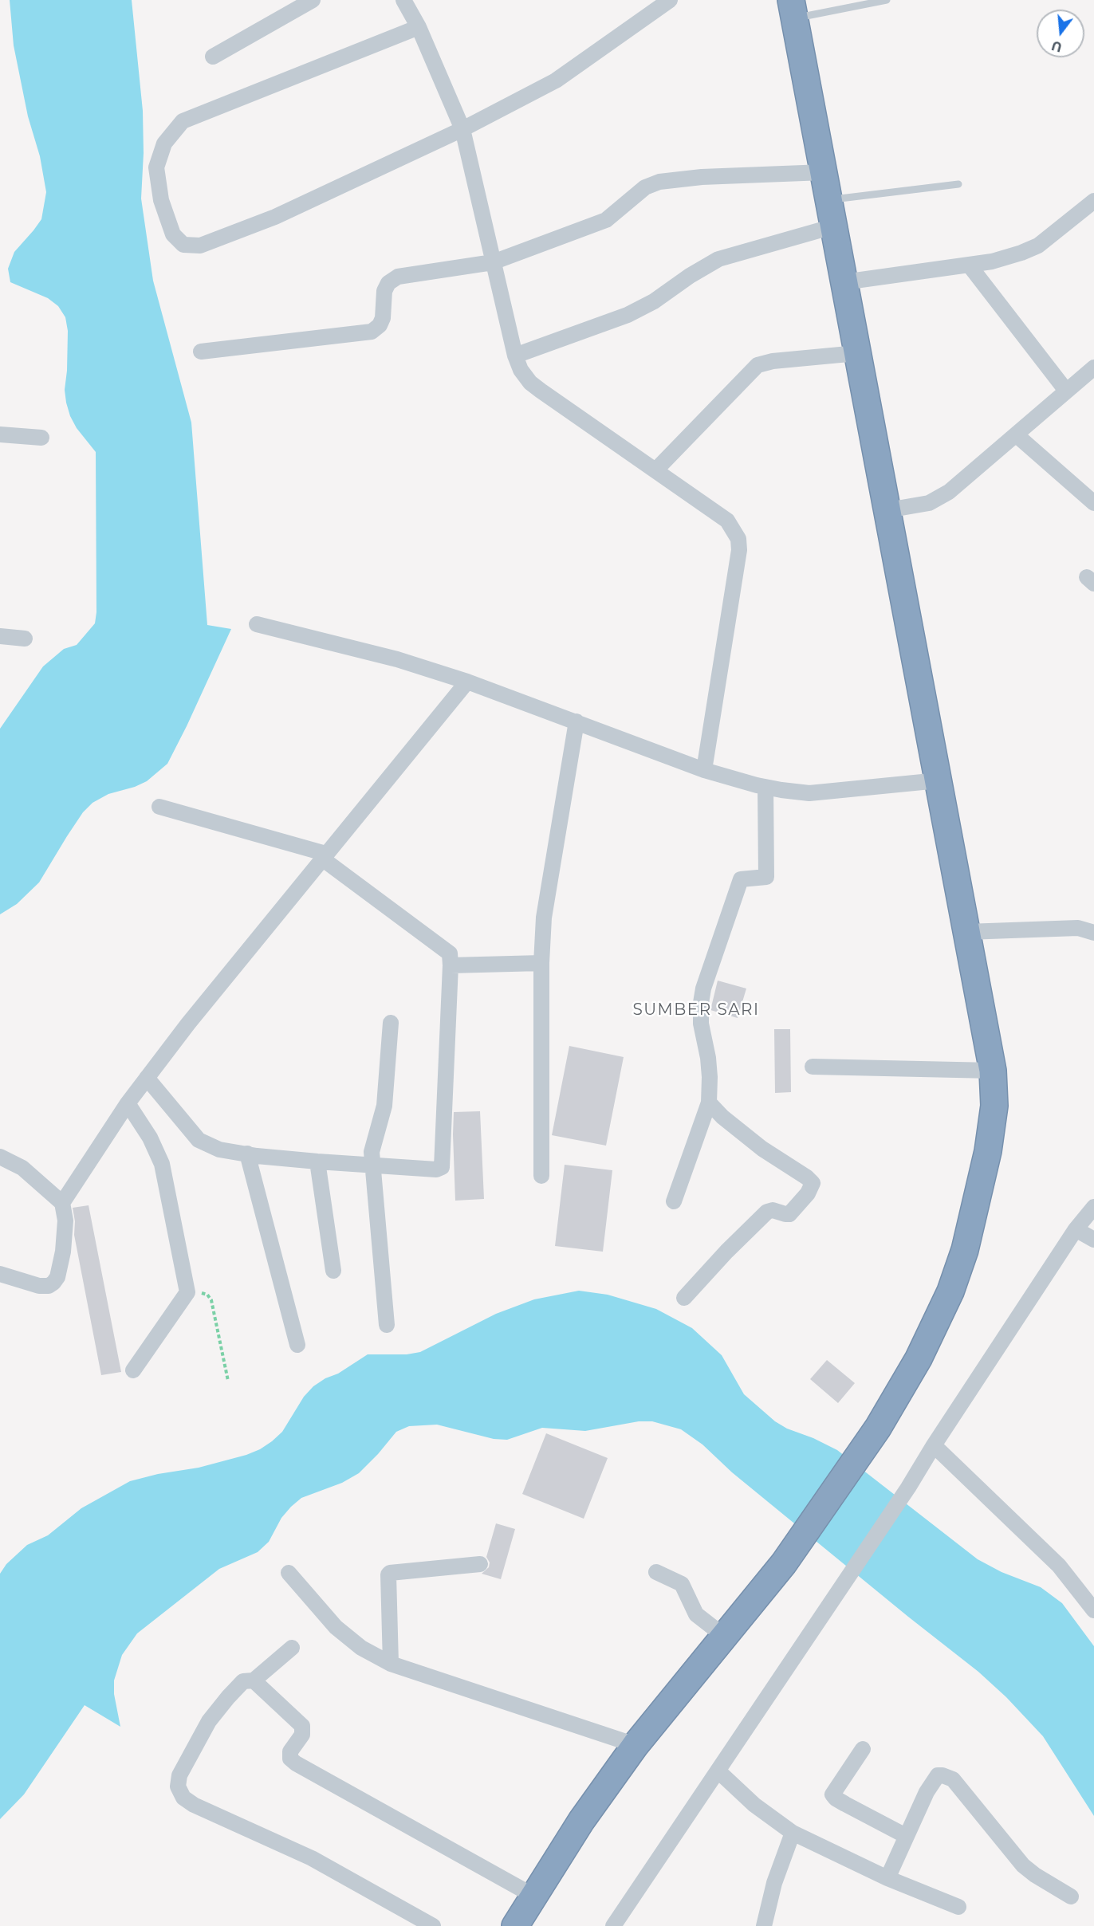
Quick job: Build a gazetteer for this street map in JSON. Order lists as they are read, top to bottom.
{
  "districts": ["SUMBER SARI"],
  "north": "bottom"
}
